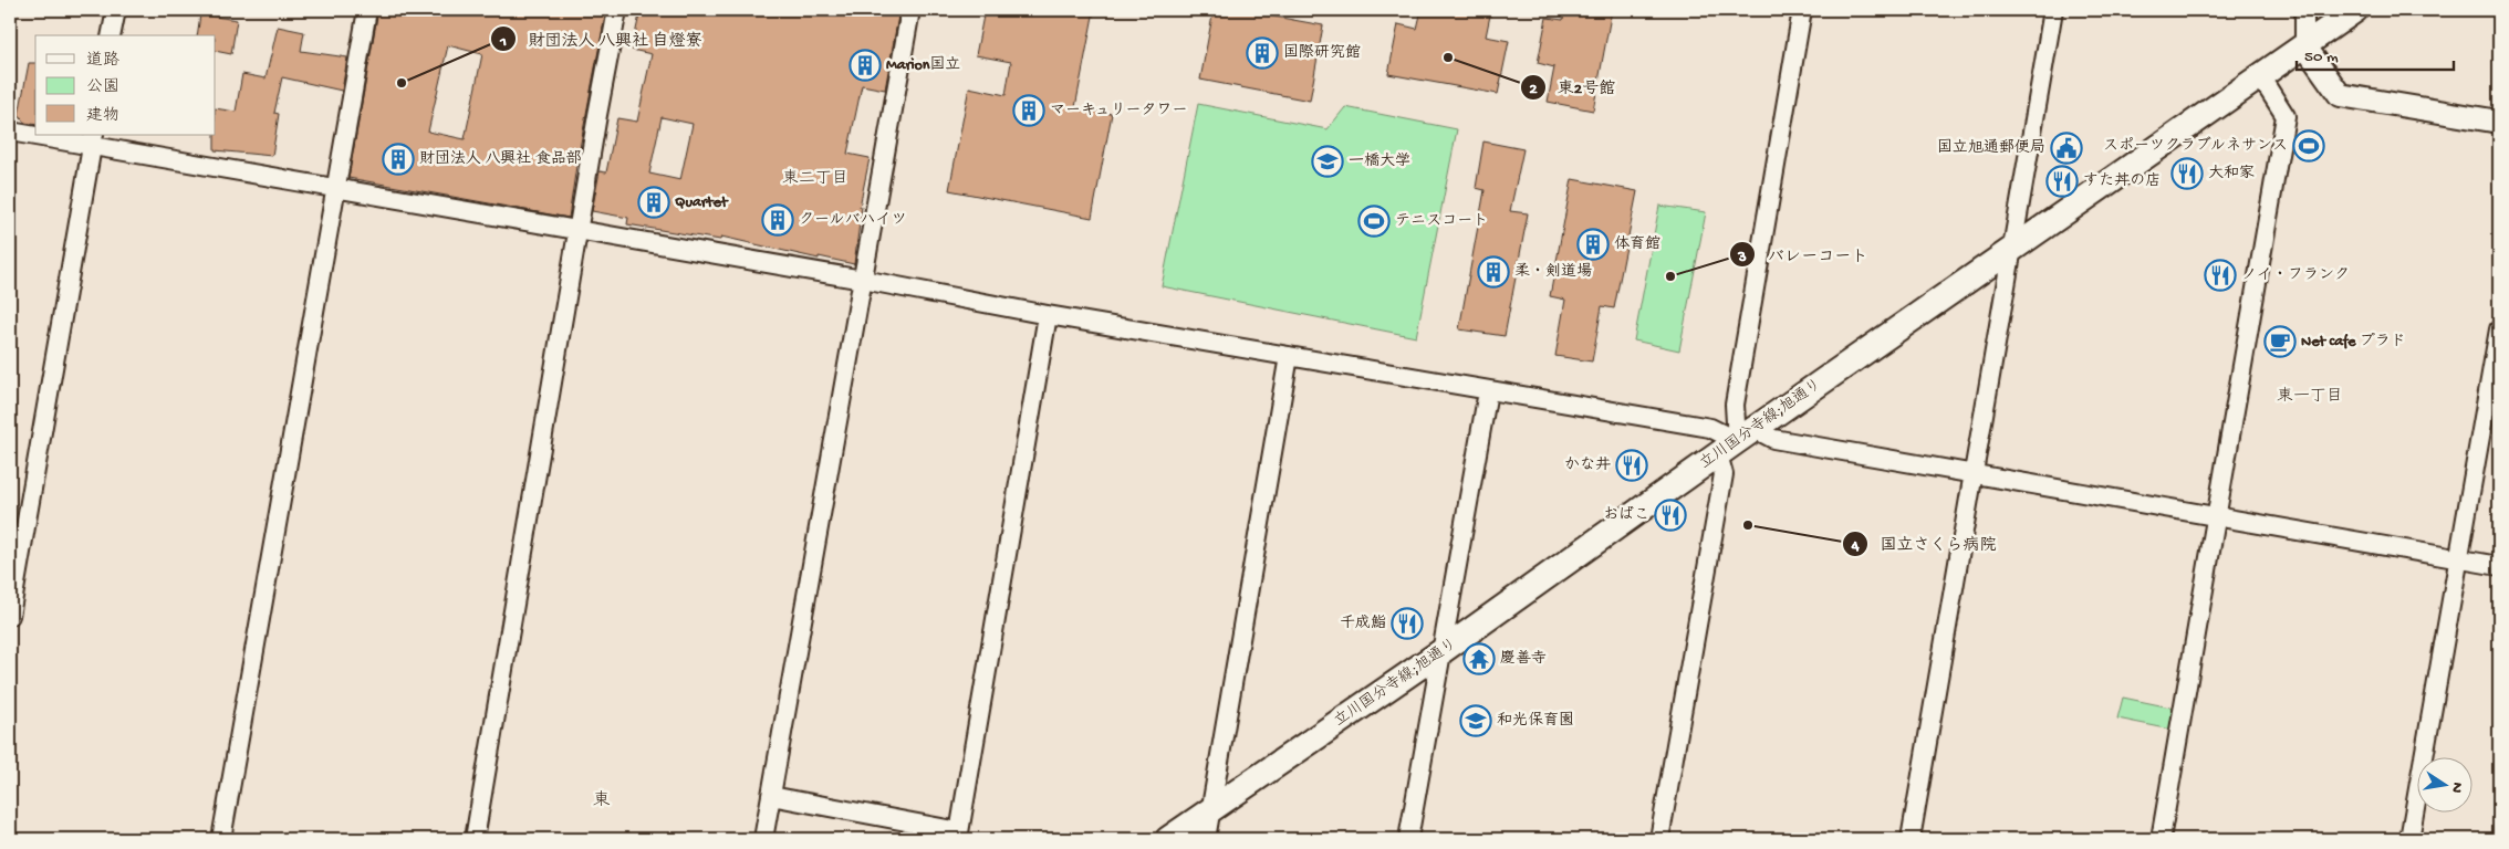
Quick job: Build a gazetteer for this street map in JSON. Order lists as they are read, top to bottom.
{
  "streets": {
    "main road": ["立川国分寺線;旭通り"]
  },
  "districts": ["東二丁目", "東一丁目", "東"],
  "places": {
    "building": [
      "国際研究館",
      "Marion国立",
      "マーキュリータワー",
      "財団法人 八興社 食品部",
      "Quartet",
      "クールバハイツ",
      "体育館",
      "柔・剣道場"
    ],
    "other": [
      "東2号館",
      "財団法人 八興社 自燈寮",
      "バレーコート",
      "国立さくら病院"
    ],
    "sports": ["スポーツクラブルネサンス", "テニスコート"],
    "public building": ["国立旭通郵便局"],
    "school or university": ["一橋大学", "和光保育園"],
    "restaurant": [
      "大和家",
      "すた丼の店",
      "ノイ・フランク",
      "かな井",
      "おばこ",
      "千成鮨"
    ],
    "cafe": ["Net cafe プラド"],
    "temple": ["慶善寺"]
  },
  "legend": ["道路", "公園", "建物"],
  "scale_bar": "50 m",
  "north": "right"
}
